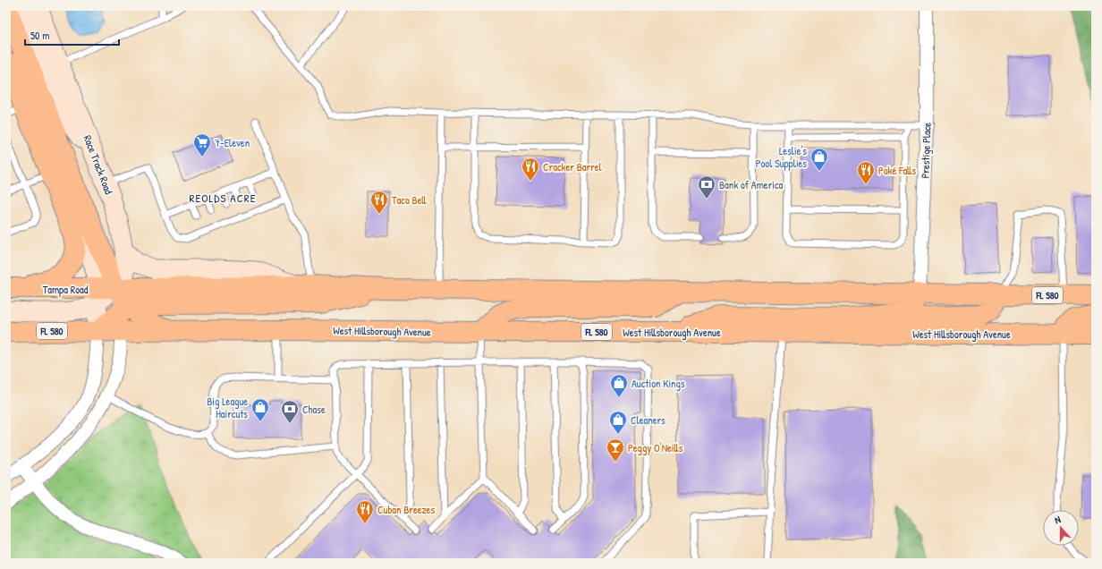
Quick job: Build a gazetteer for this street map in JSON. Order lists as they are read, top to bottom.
{
  "streets": {
    "main road": [
      "Race Track Road",
      "Tampa Road",
      "FL 580",
      "West Hillsborough Avenue"
    ],
    "street": ["Prestige Place"]
  },
  "crossings": [
    ["Prestige Place", "FL 580"],
    ["Race Track Road", "Tampa Road"],
    ["Race Track Road", "FL 580"],
    ["Race Track Road", "West Hillsborough Avenue"],
    ["Tampa Road", "FL 580"],
    ["FL 580", "West Hillsborough Avenue"]
  ],
  "districts": ["REOLDS ACRE"],
  "places": {
    "supermarket": ["7-Eleven"],
    "shop": [
      "Leslie's Pool Supplies",
      "Auction Kings",
      "Big League Haircuts",
      "Cleaners"
    ],
    "restaurant": [
      "Cracker Barrel",
      "Poké Falls",
      "Taco Bell",
      "Cuban Breezes"
    ],
    "bank": ["Bank of America", "Chase"],
    "bar": ["Peggy O'Neills"]
  },
  "scale_bar": "50 m",
  "north": "top"
}
